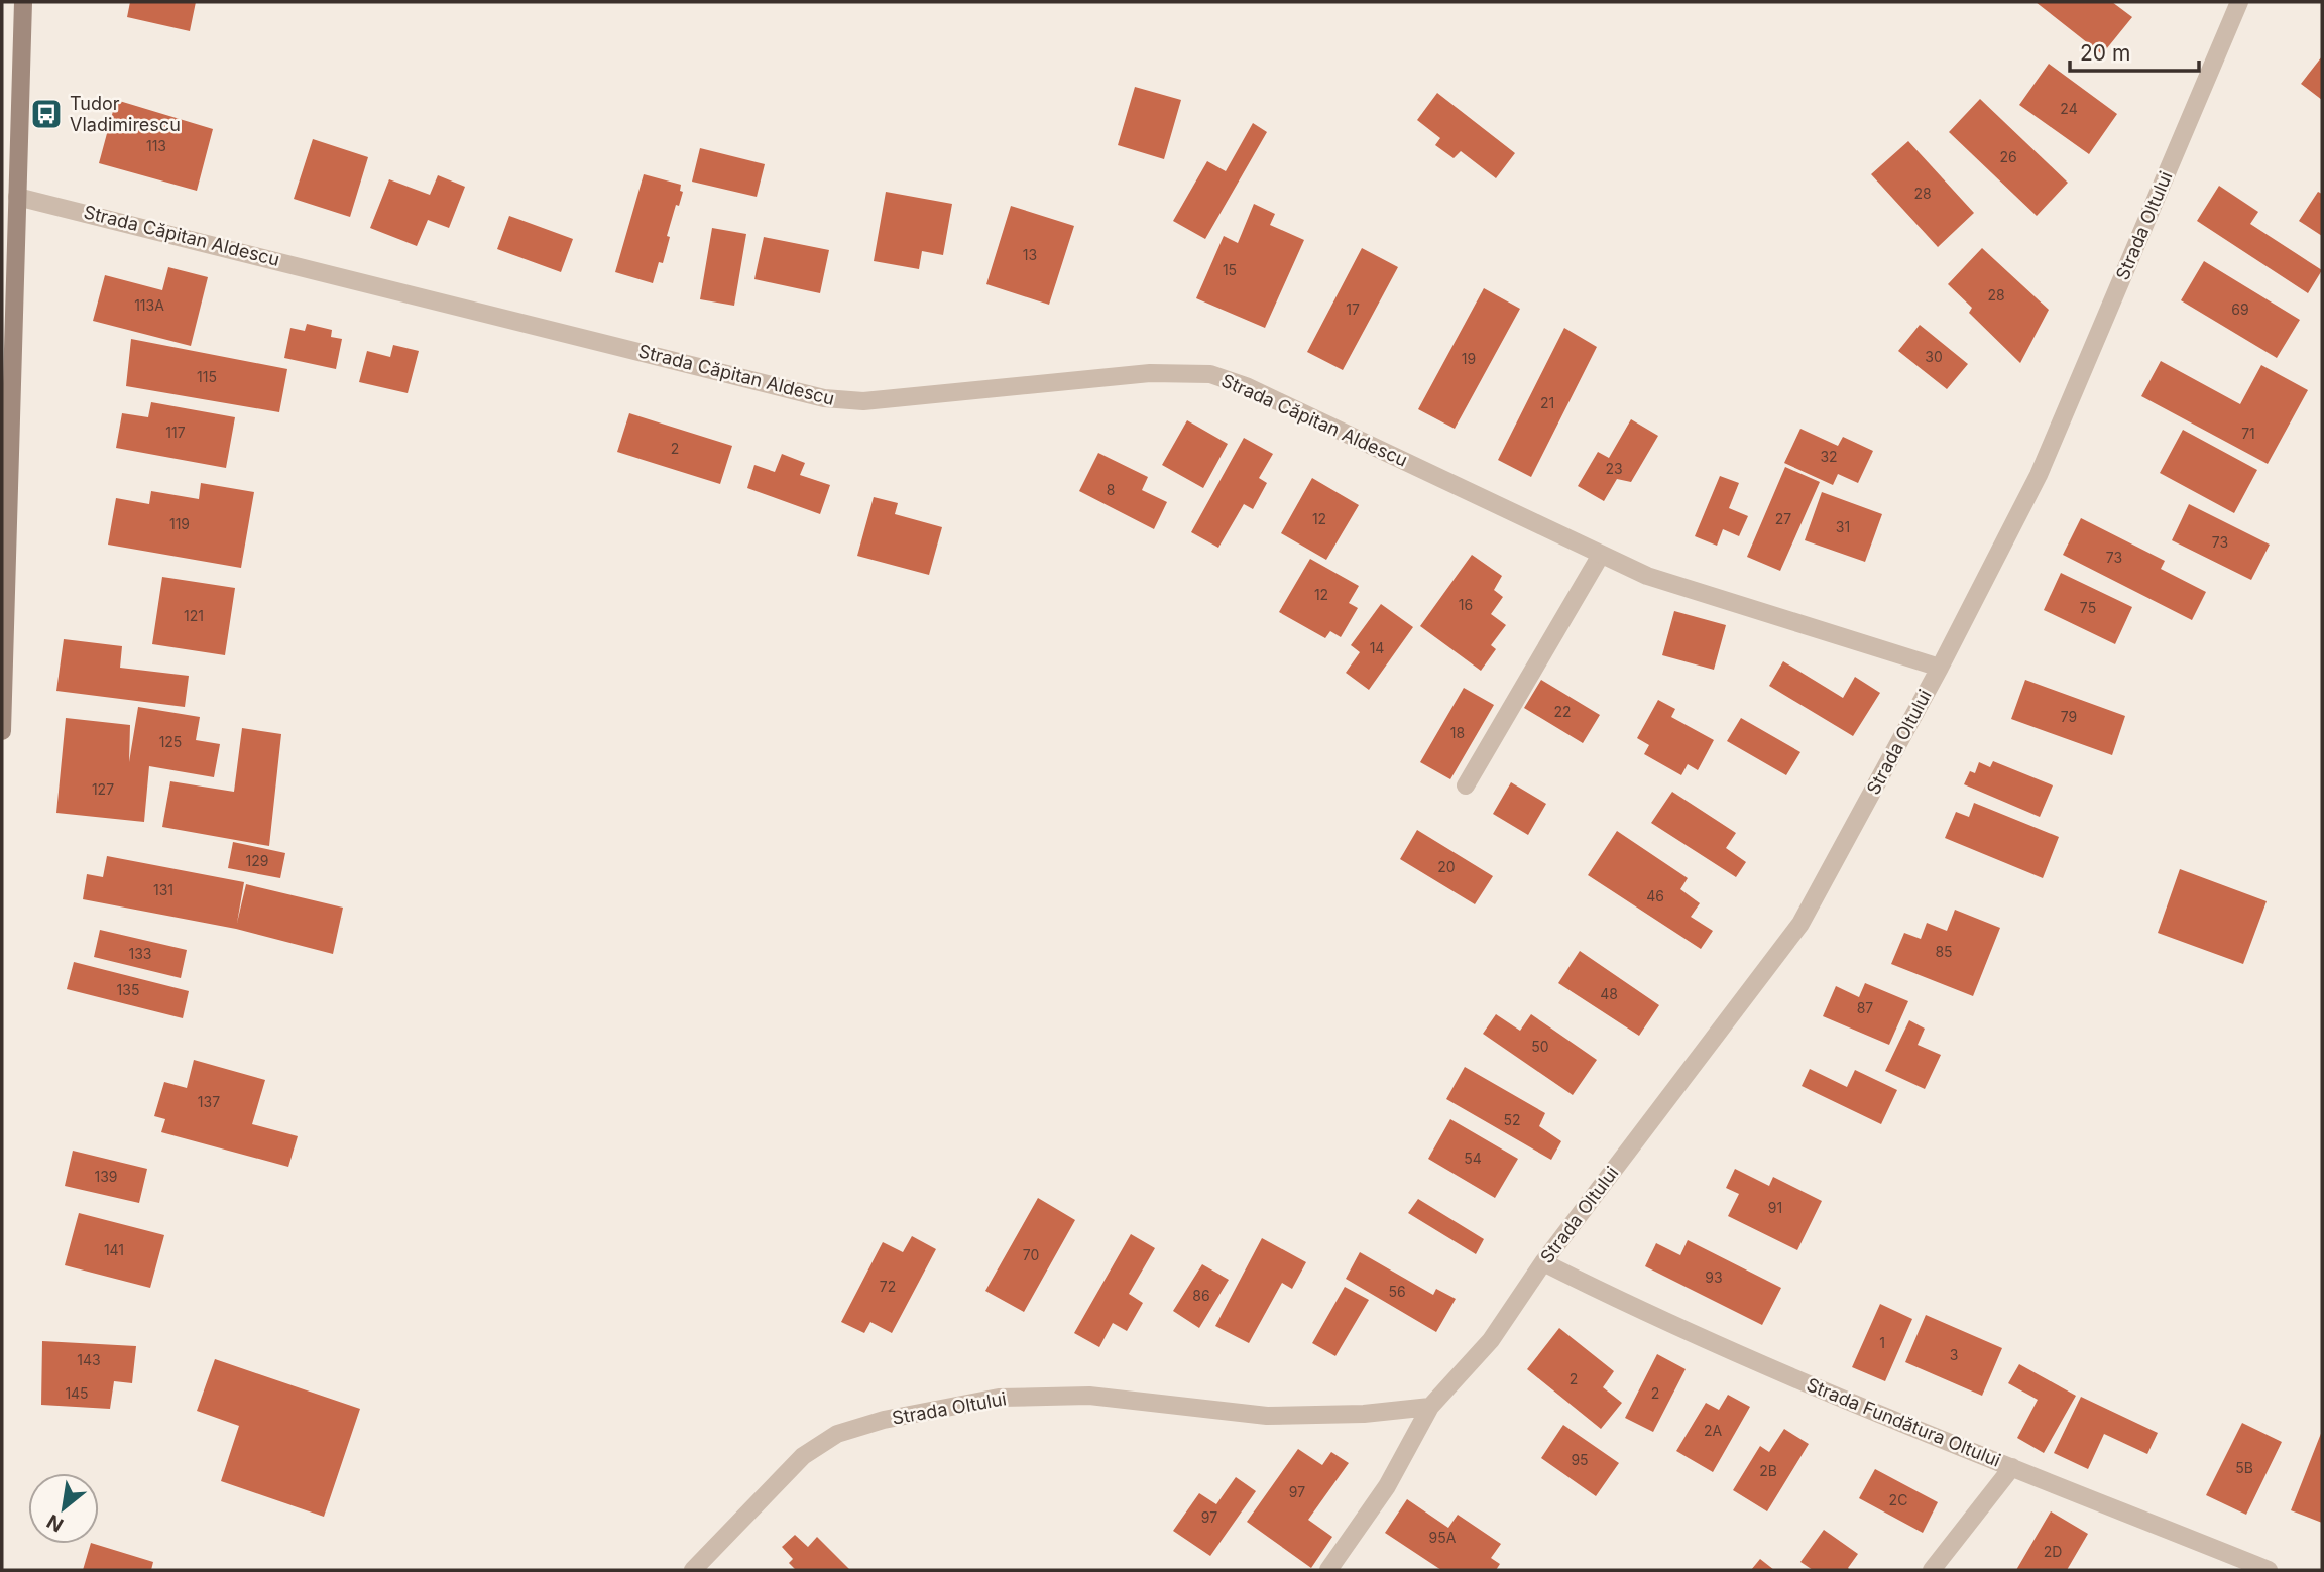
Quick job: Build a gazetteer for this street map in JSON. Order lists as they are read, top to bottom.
{
  "streets": {
    "street": ["Strada Oltului", "Strada Căpitan Aldescu", "Strada Fundătura Oltului"]
  },
  "crossings": [
    ["Strada Oltului", "Strada Căpitan Aldescu"],
    ["Strada Oltului", "Strada Fundătura Oltului"]
  ],
  "places": {
    "bus stop": ["Tudor Vladimirescu"]
  },
  "house_numbers": [
    "24",
    "113",
    "26",
    "28",
    "13",
    "15",
    "28",
    "113A",
    "17",
    "69",
    "30",
    "19",
    "115",
    "21",
    "117",
    "71",
    "2",
    "32",
    "23",
    "8",
    "12",
    "27",
    "119",
    "31",
    "73",
    "73",
    "12",
    "16",
    "75",
    "121",
    "14",
    "22",
    "79",
    "18",
    "125",
    "127",
    "129",
    "20",
    "131",
    "46",
    "85",
    "133",
    "135",
    "48",
    "87",
    "50",
    "137",
    "52",
    "54",
    "139",
    "91",
    "141",
    "70",
    "93",
    "72",
    "56",
    "86",
    "1",
    "3",
    "143",
    "2",
    "145",
    "2",
    "2A",
    "95",
    "5B",
    "2B",
    "97",
    "2C",
    "97",
    "95A",
    "2D"
  ],
  "scale_bar": "20 m",
  "north": "bottom left"
}
